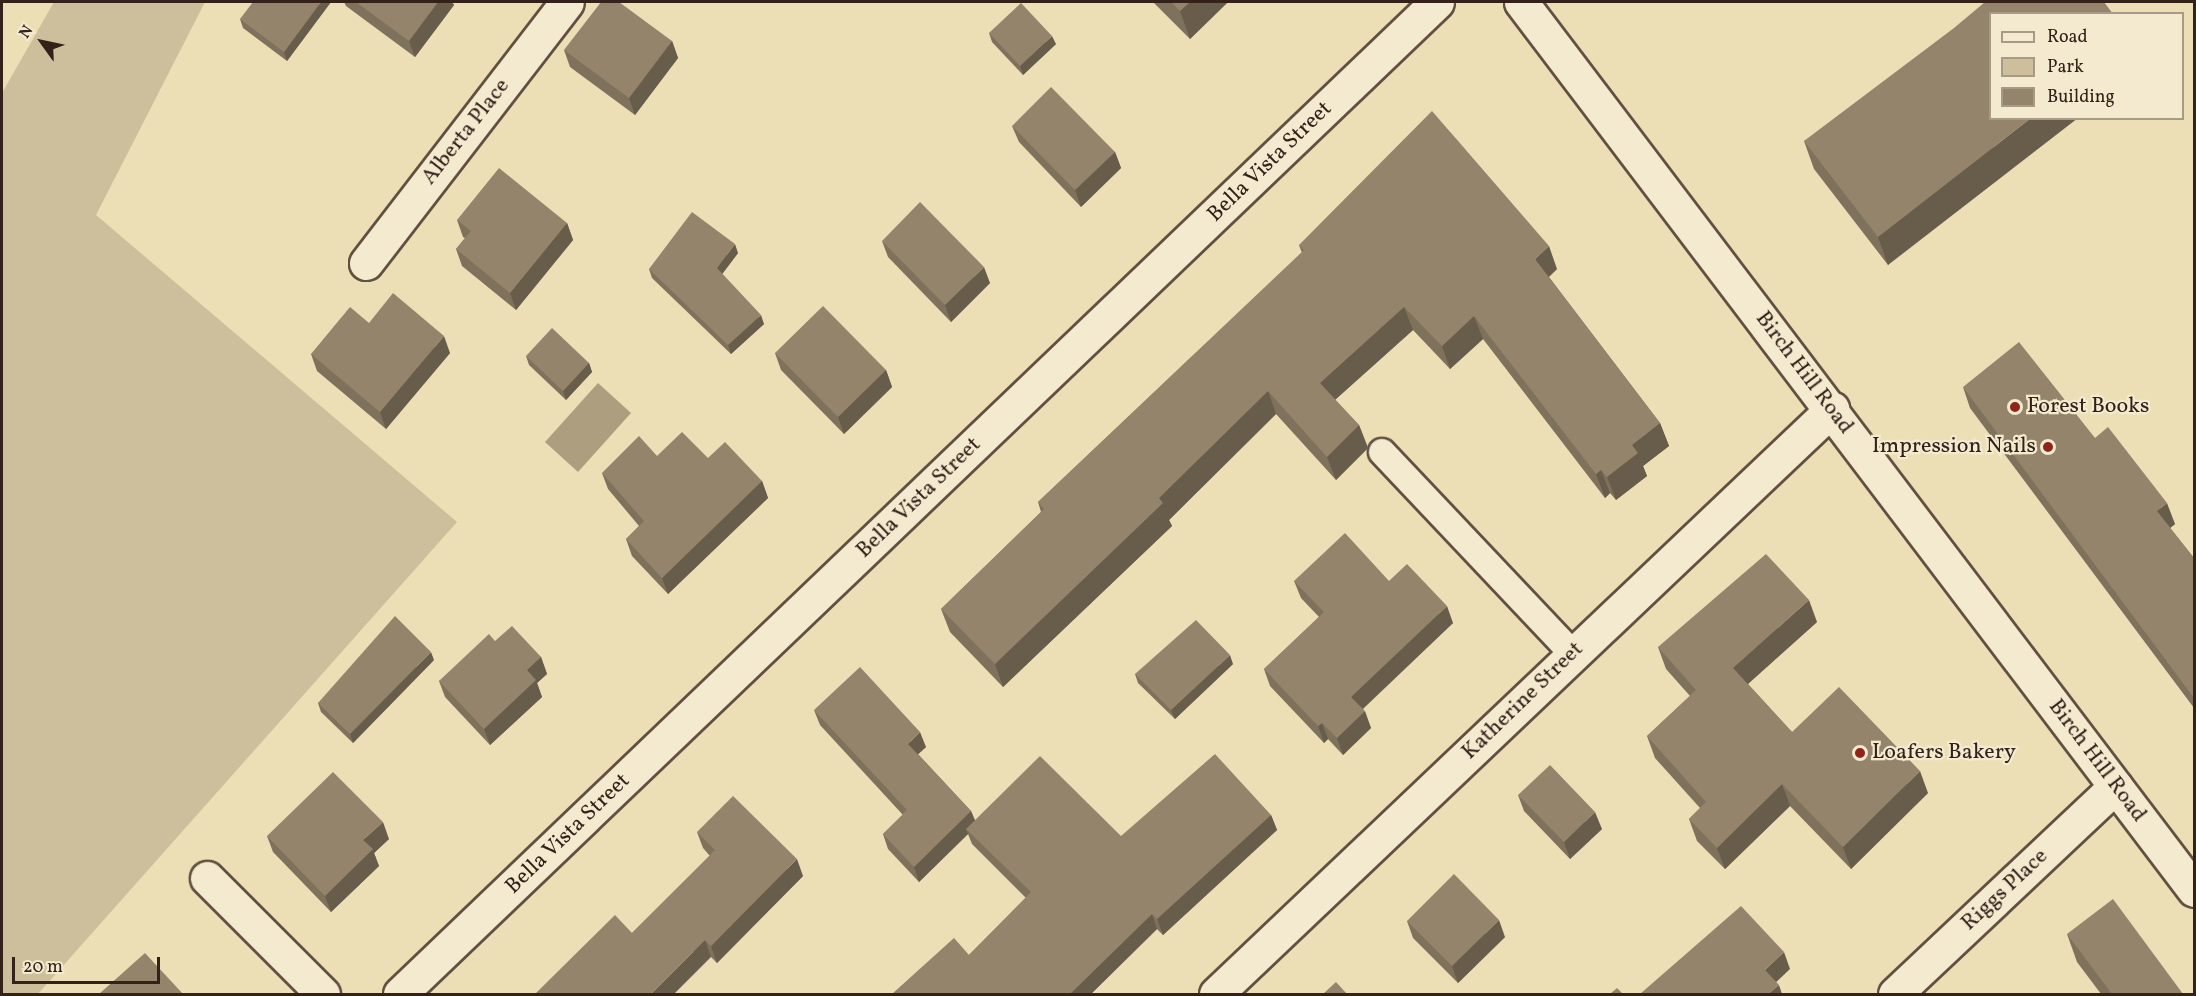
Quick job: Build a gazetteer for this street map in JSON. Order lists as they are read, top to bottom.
{
  "streets": {
    "street": [
      "Alberta Place",
      "Bella Vista Street",
      "Birch Hill Road",
      "Katherine Street",
      "Riggs Place"
    ]
  },
  "crossings": [
    ["Birch Hill Road", "Katherine Street"],
    ["Birch Hill Road", "Riggs Place"]
  ],
  "places": ["Forest Books", "Impression Nails", "Loafers Bakery"],
  "legend": ["Road", "Park", "Building"],
  "scale_bar": "20 m",
  "north": "top left"
}
